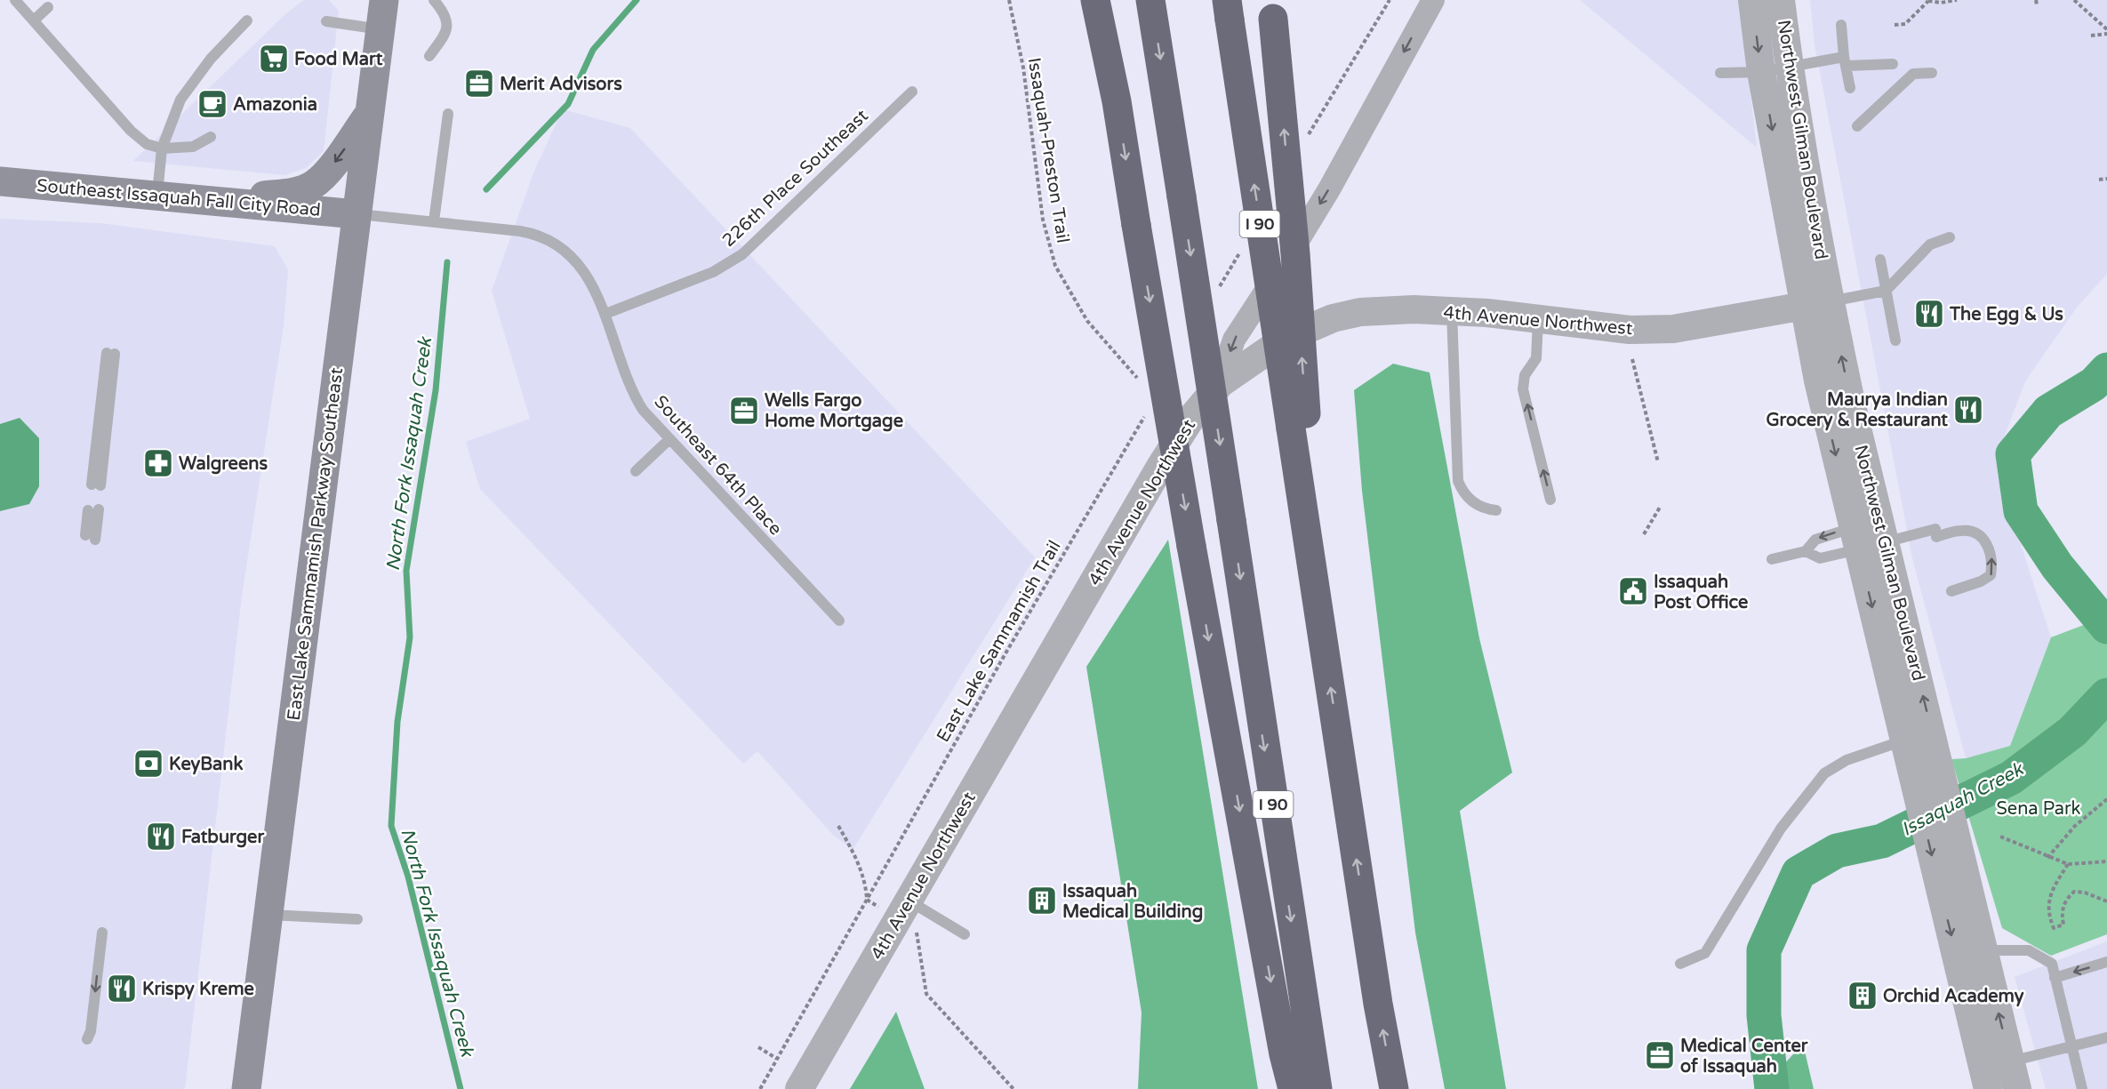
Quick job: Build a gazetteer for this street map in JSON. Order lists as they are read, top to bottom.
{
  "streets": {
    "highway": ["I 90"],
    "main road": ["Southeast Issaquah Fall City Road", "East Lake Sammamish Parkway Southeast"],
    "street": ["Northwest Gilman Boulevard", "4th Avenue Northwest"],
    "lane": ["226th Place Southeast", "Southeast 64th Place"],
    "path": ["Issaquah-Preston Trail", "East Lake Sammamish Trail"]
  },
  "crossings": [
    ["Northwest Gilman Boulevard", "4th Avenue Northwest"],
    ["226th Place Southeast", "Southeast 64th Place"],
    ["Southeast Issaquah Fall City Road", "Southeast 64th Place"],
    ["Southeast Issaquah Fall City Road", "East Lake Sammamish Parkway Southeast"],
    ["Southeast 64th Place", "East Lake Sammamish Parkway Southeast"]
  ],
  "water": ["North Fork Issaquah Creek", "Issaquah Creek"],
  "parks": ["Sena Park"],
  "places": {
    "supermarket": ["Food Mart"],
    "office": ["Merit Advisors", "Wells Fargo Home Mortgage", "Medical Center of Issaquah"],
    "cafe": ["Amazonia"],
    "restaurant": [
      "The Egg & Us",
      "Maurya Indian Grocery & Restaurant",
      "Fatburger",
      "Krispy Kreme"
    ],
    "pharmacy": ["Walgreens"],
    "public building": ["Issaquah Post Office"],
    "bank": ["KeyBank"],
    "building": ["Issaquah Medical Building", "Orchid Academy"]
  }
}
